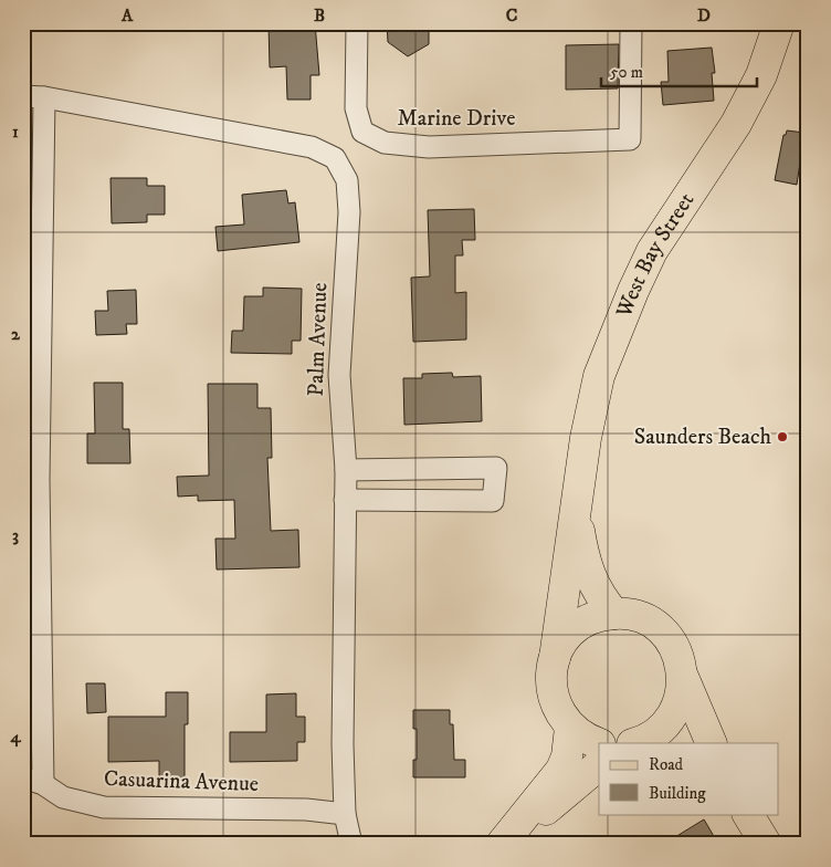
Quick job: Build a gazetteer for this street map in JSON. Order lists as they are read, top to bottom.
{
  "streets": {
    "main road": ["West Bay Street"],
    "street": ["Marine Drive", "Palm Avenue", "Casuarina Avenue"]
  },
  "crossings": [
    ["Palm Avenue", "Casuarina Avenue"]
  ],
  "places": ["Saunders Beach"],
  "legend": ["Road", "Building"],
  "scale_bar": "50 m",
  "grid": {
    "columns": [
      "A",
      "B",
      "C",
      "D"
    ],
    "rows": [
      "1",
      "2",
      "3",
      "4"
    ]
  }
}
